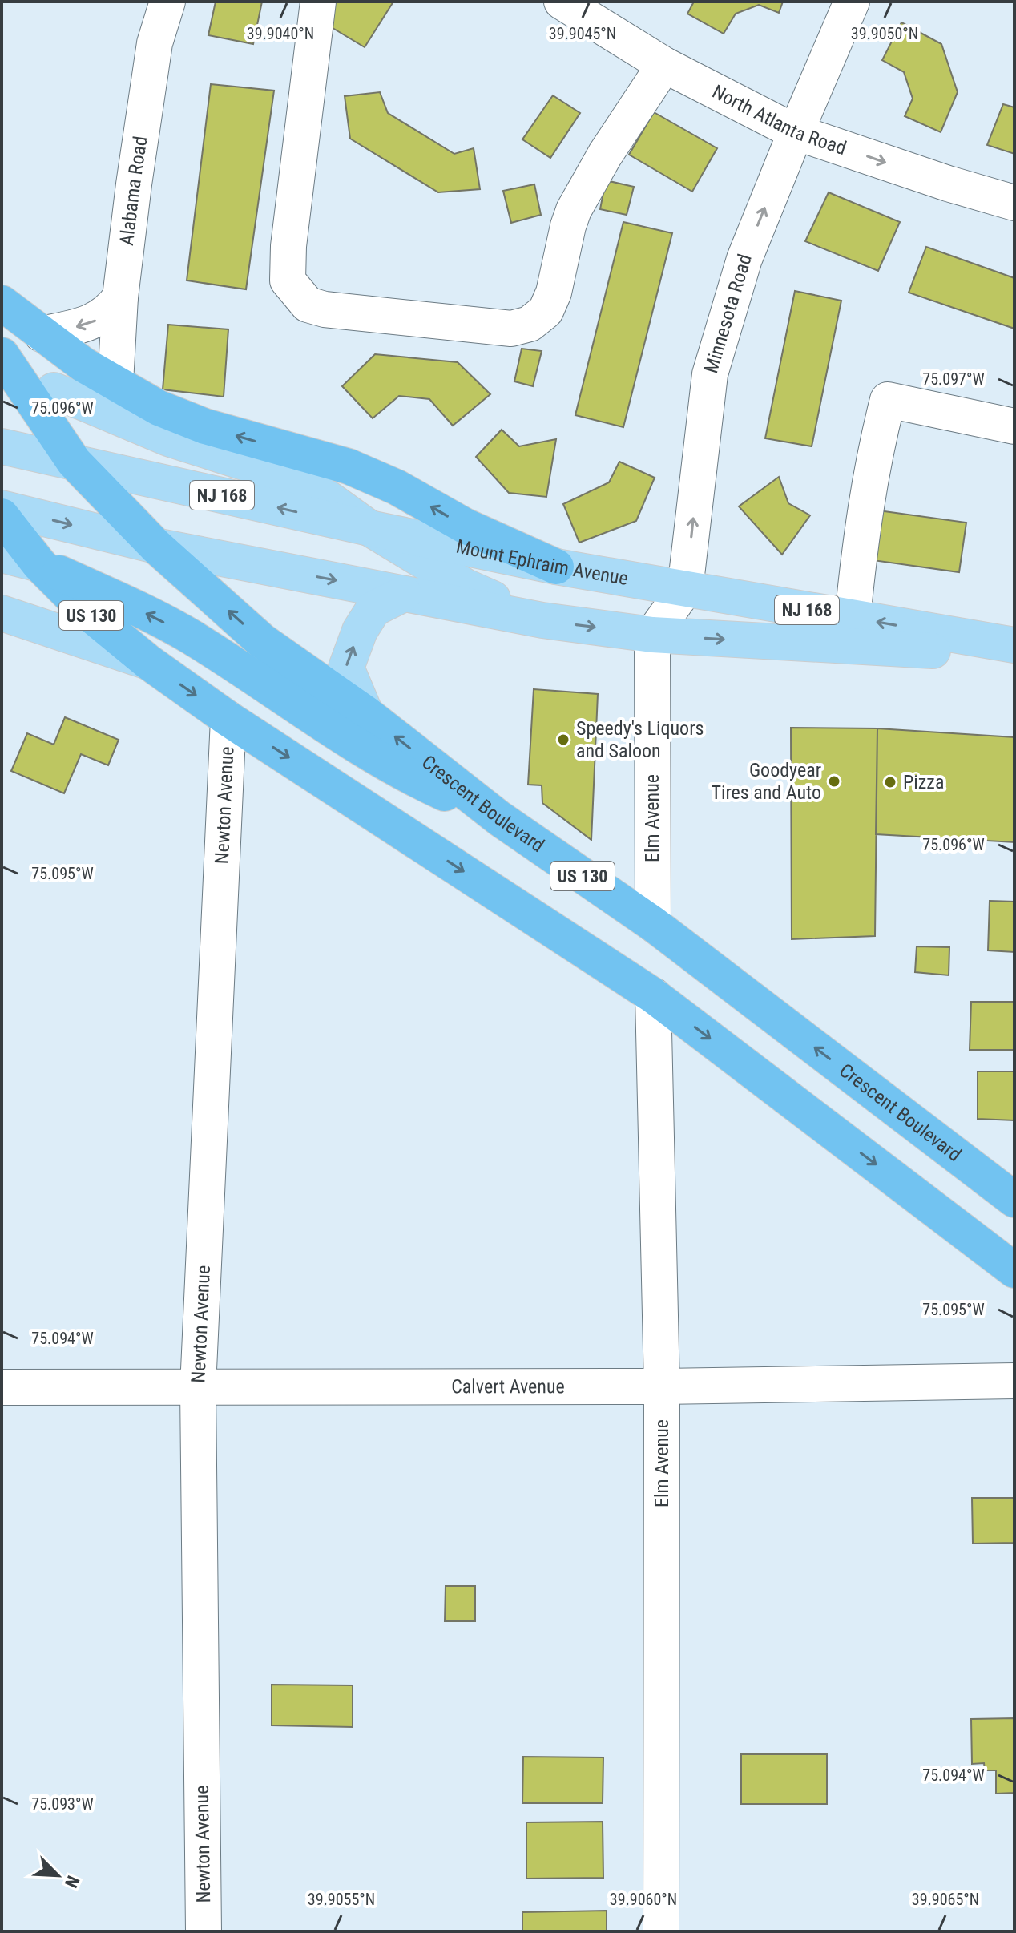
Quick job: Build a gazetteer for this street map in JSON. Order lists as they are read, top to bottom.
{
  "streets": {
    "highway": ["US 130", "Crescent Boulevard"],
    "main road": ["NJ 168", "Mount Ephraim Avenue"],
    "street": [
      "North Atlanta Road",
      "Alabama Road",
      "Minnesota Road",
      "Newton Avenue",
      "Elm Avenue",
      "Calvert Avenue"
    ]
  },
  "crossings": [
    ["North Atlanta Road", "Minnesota Road"],
    ["Minnesota Road", "NJ 168"],
    ["Minnesota Road", "Mount Ephraim Avenue"],
    ["Minnesota Road", "Elm Avenue"],
    ["NJ 168", "Mount Ephraim Avenue"],
    ["NJ 168", "Crescent Boulevard"],
    ["NJ 168", "Elm Avenue"],
    ["Mount Ephraim Avenue", "Crescent Boulevard"],
    ["US 130", "Newton Avenue"],
    ["US 130", "Elm Avenue"],
    ["Crescent Boulevard", "Elm Avenue"],
    ["Newton Avenue", "Calvert Avenue"],
    ["Elm Avenue", "Calvert Avenue"]
  ],
  "one_way": ["North Atlanta Road", "Minnesota Road"],
  "places": ["Speedy's Liquors and Saloon", "Goodyear Tires and Auto", "Pizza"],
  "north": "bottom right",
  "coordinates": [
    "39.9040°N",
    "39.9045°N",
    "39.9050°N",
    "75.097°W",
    "75.096°W",
    "75.095°W",
    "75.094°W",
    "75.093°W",
    "39.9055°N",
    "39.9060°N",
    "39.9065°N"
  ]
}
